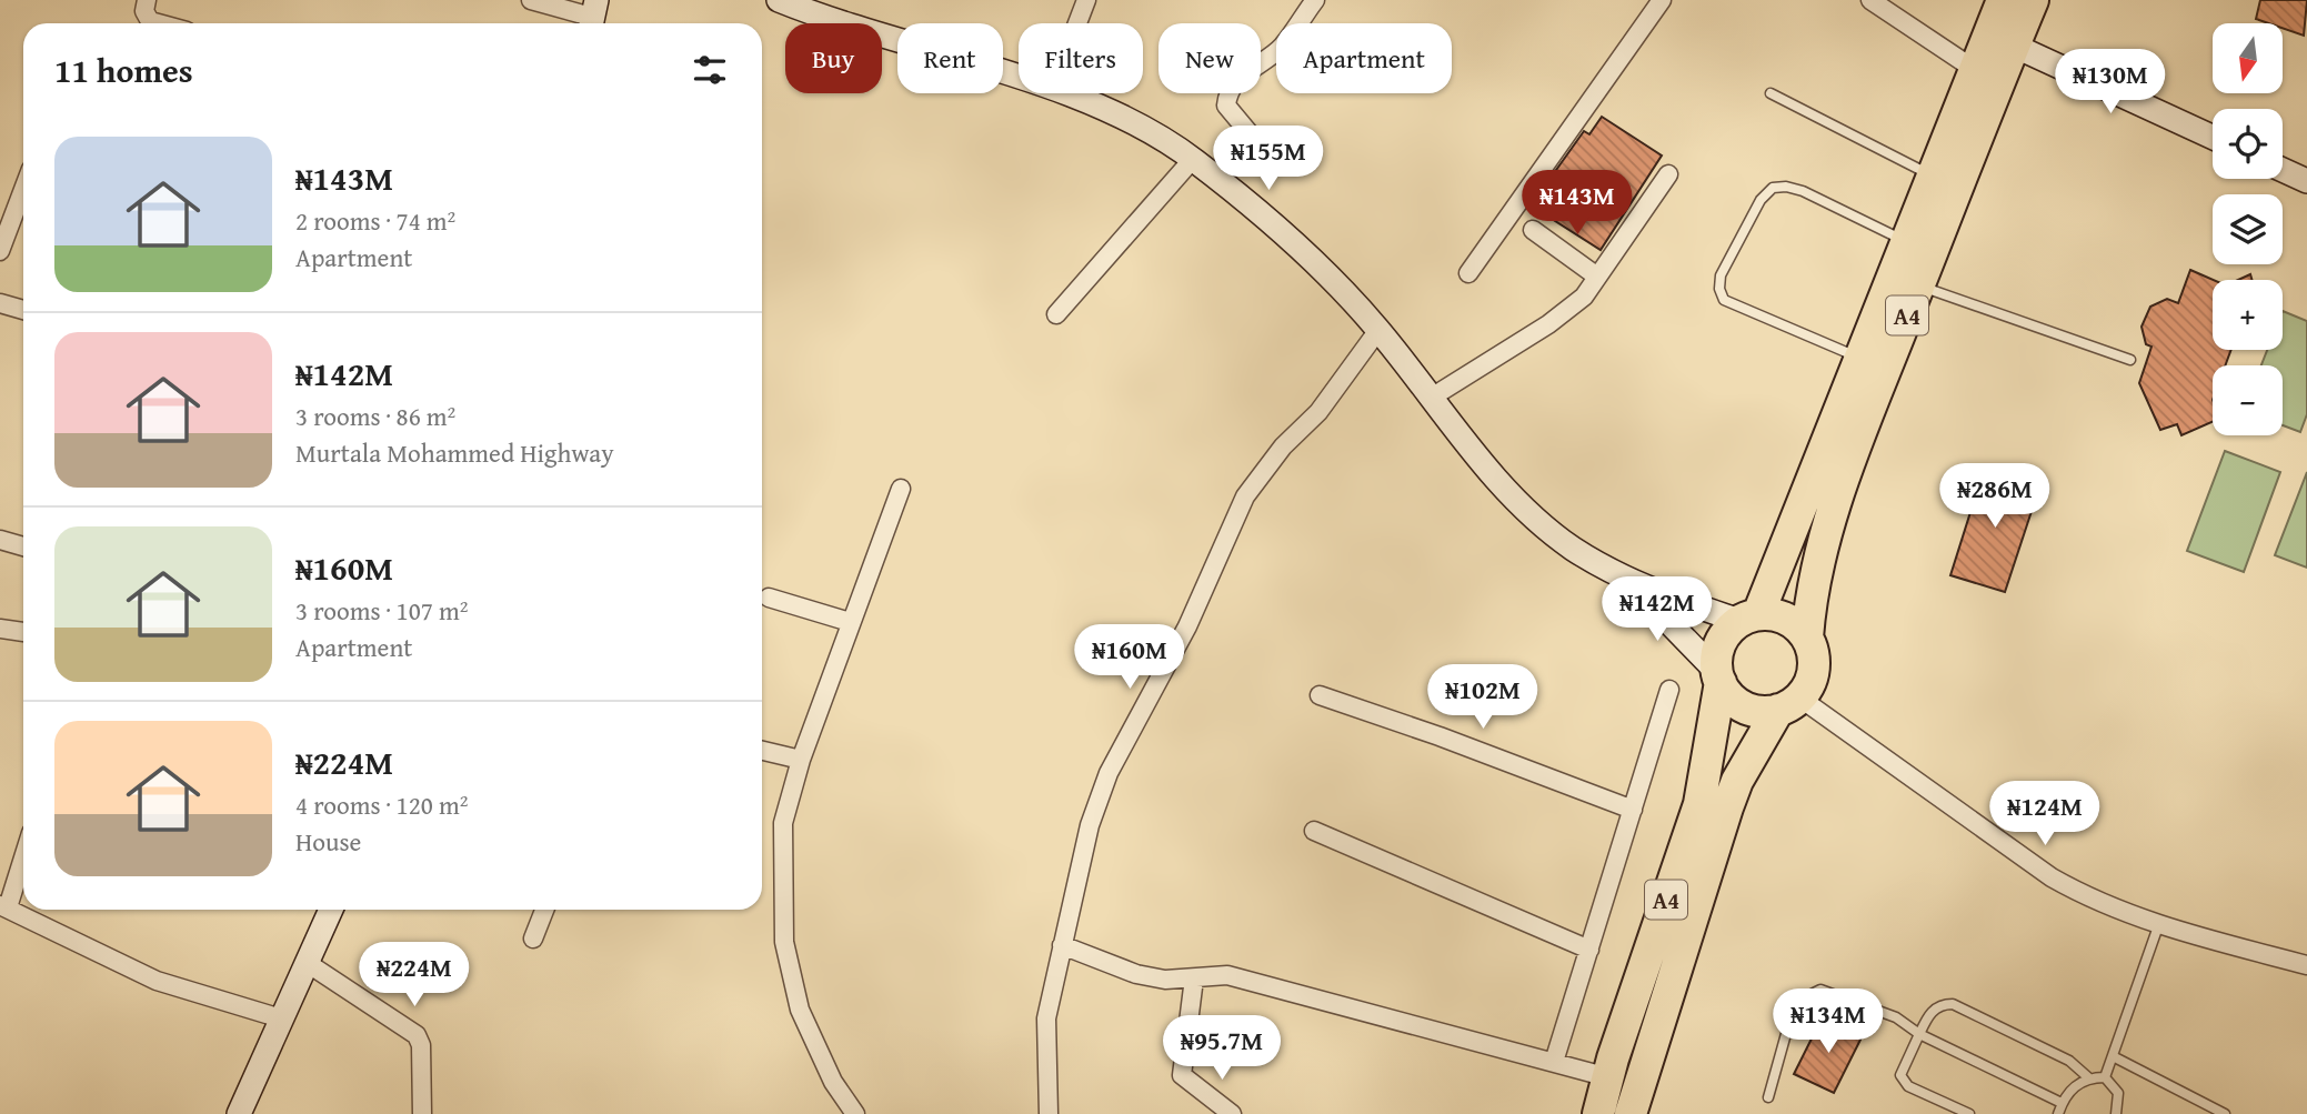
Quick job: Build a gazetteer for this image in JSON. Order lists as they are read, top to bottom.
{
  "streets": {
    "highway": ["A4"]
  },
  "north": "bottom",
  "page": {
    "map_buttons": ["+", "−"],
    "chip": [
      "Buy",
      "Rent",
      "Filters",
      "New",
      "Apartment"
    ],
    "heading": "11 homes",
    "price": [
      "₦130M",
      "₦155M",
      "₦143M",
      "₦286M",
      "₦142M",
      "₦160M",
      "₦102M",
      "₦124M",
      "₦224M",
      "₦134M",
      "₦95.7M"
    ],
    "list": [
      {
        "name": "₦143M",
        "note": "2 rooms · 74 m² · Apartment"
      },
      {
        "name": "₦142M",
        "note": "3 rooms · 86 m² · Murtala Mohammed Highway"
      },
      {
        "name": "₦160M",
        "note": "3 rooms · 107 m² · Apartment"
      },
      {
        "name": "₦224M",
        "note": "4 rooms · 120 m² · House"
      }
    ]
  }
}
